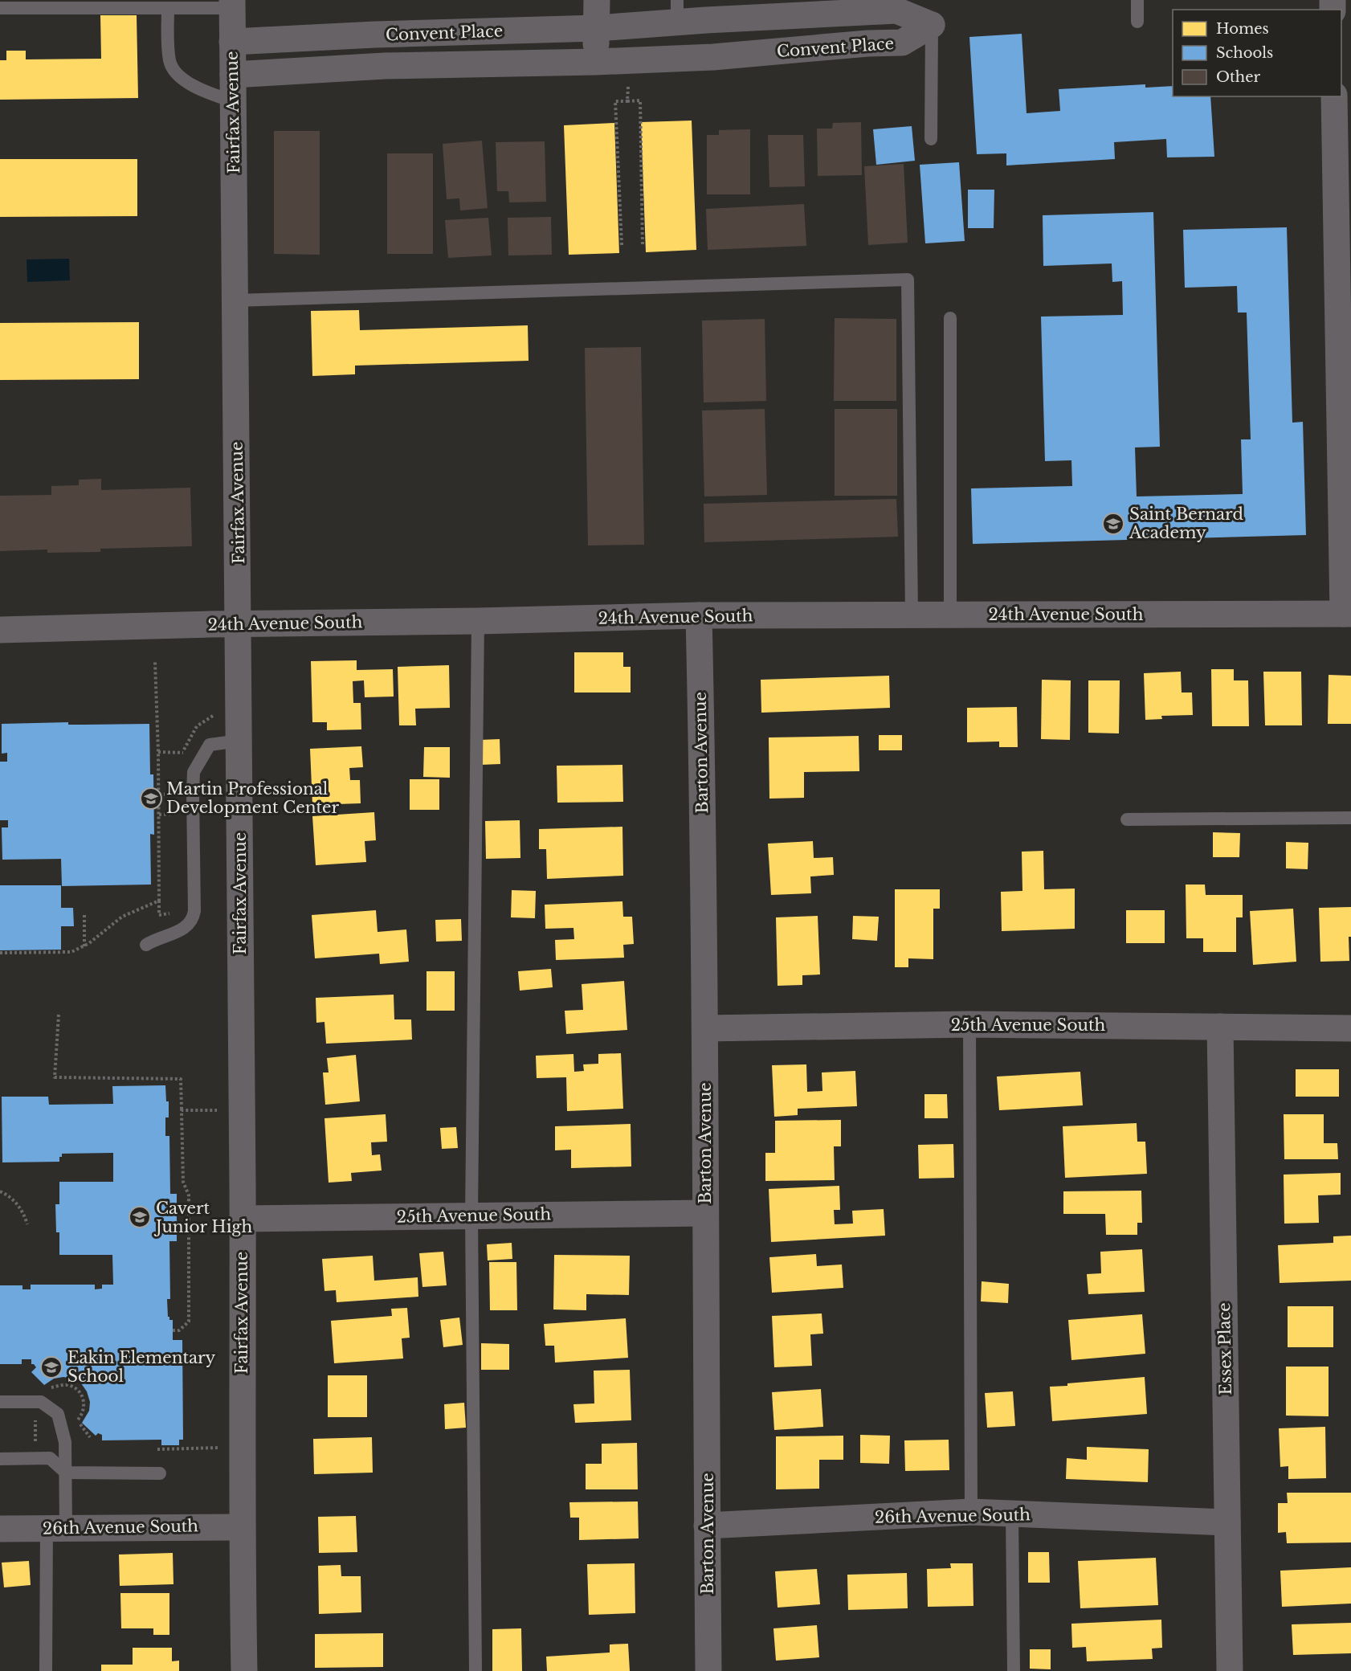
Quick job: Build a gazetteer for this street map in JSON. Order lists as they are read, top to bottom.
{
  "streets": {
    "street": [
      "Convent Place",
      "Fairfax Avenue",
      "24th Avenue South",
      "Barton Avenue",
      "25th Avenue South",
      "Essex Place",
      "26th Avenue South"
    ]
  },
  "crossings": [
    ["Convent Place", "Fairfax Avenue"],
    ["Fairfax Avenue", "24th Avenue South"],
    ["Fairfax Avenue", "25th Avenue South"],
    ["Fairfax Avenue", "26th Avenue South"],
    ["24th Avenue South", "Barton Avenue"],
    ["Barton Avenue", "25th Avenue South"],
    ["Barton Avenue", "26th Avenue South"],
    ["25th Avenue South", "Essex Place"],
    ["Essex Place", "26th Avenue South"]
  ],
  "places": {
    "school or university": [
      "Saint Bernard Academy",
      "Martin Professional Development Center",
      "Cavert Junior High",
      "Eakin Elementary School"
    ]
  },
  "legend": ["Homes", "Schools", "Other"]
}
